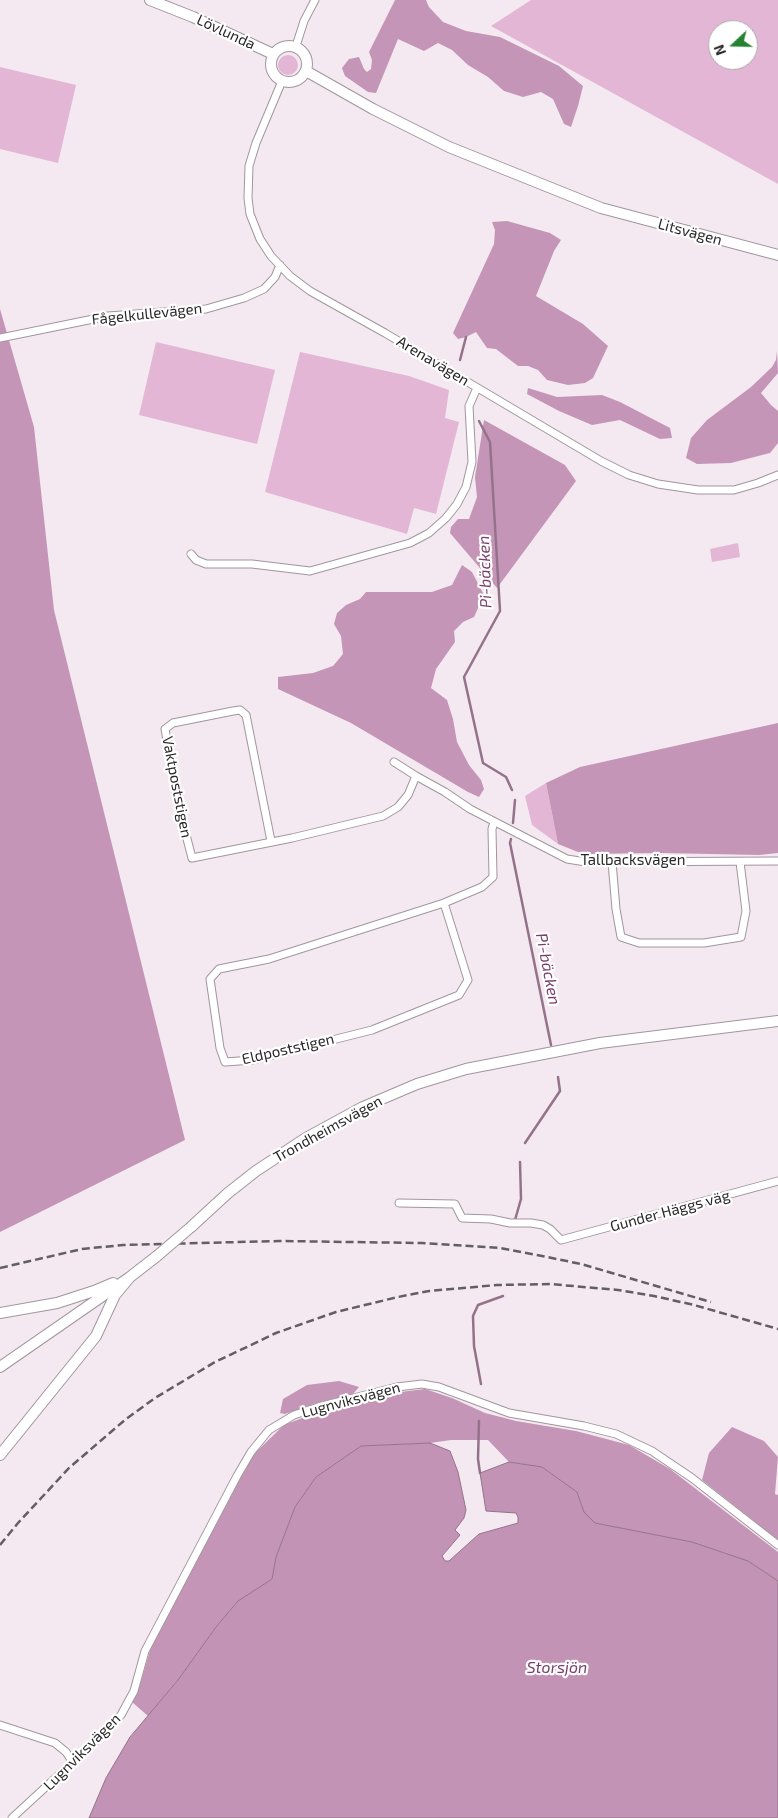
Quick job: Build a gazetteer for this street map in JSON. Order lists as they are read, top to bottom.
{
  "streets": {
    "main road": ["Lövlunda", "Litsvägen", "Trondheimsvägen"],
    "street": [
      "Fågelkullevägen",
      "Arenavägen",
      "Vaktpoststigen",
      "Tallbacksvägen",
      "Eldpoststigen",
      "Gunder Häggs väg",
      "Lugnviksvägen"
    ]
  },
  "crossings": [
    ["Lövlunda", "Litsvägen"],
    ["Lövlunda", "Arenavägen"],
    ["Litsvägen", "Arenavägen"],
    ["Fågelkullevägen", "Arenavägen"],
    ["Vaktpoststigen", "Tallbacksvägen"],
    ["Tallbacksvägen", "Eldpoststigen"]
  ],
  "water": ["Pi-bäcken", "Storsjön"],
  "north": "left"
}
